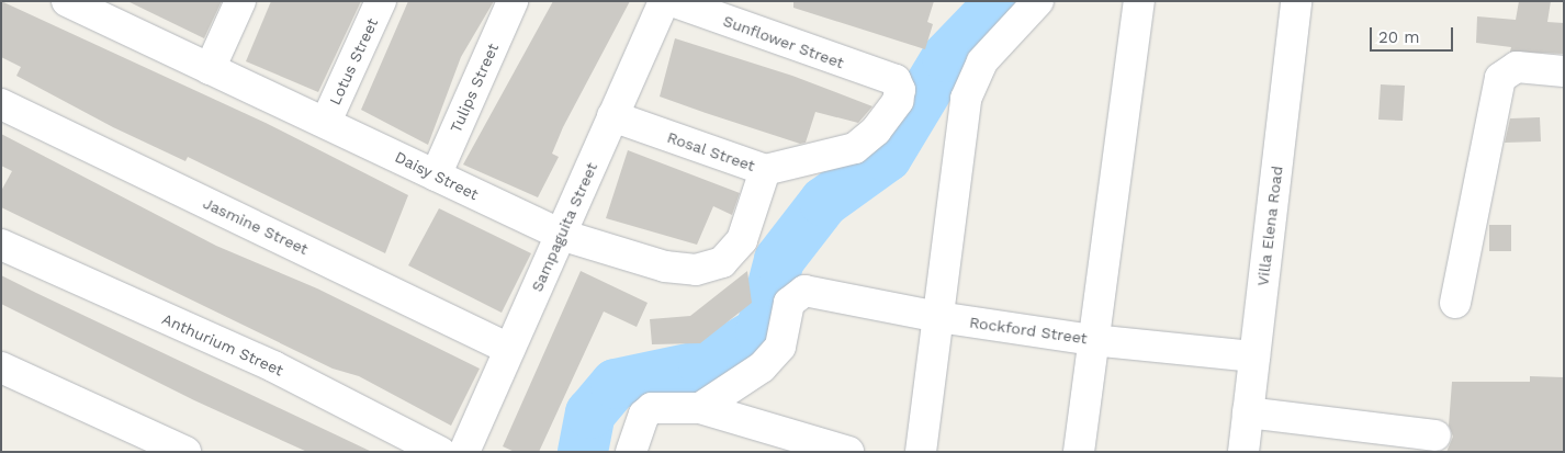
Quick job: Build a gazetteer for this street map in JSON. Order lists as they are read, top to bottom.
{
  "streets": {
    "street": [
      "Sunflower Street",
      "Lotus Street",
      "Tulips Street",
      "Rosal Street",
      "Daisy Street",
      "Jasmine Street",
      "Villa Elena Road",
      "Sampaguita Street",
      "Rockford Street",
      "Anthurium Street"
    ]
  },
  "crossings": [
    ["Sunflower Street", "Rosal Street"],
    ["Lotus Street", "Daisy Street"],
    ["Tulips Street", "Daisy Street"],
    ["Rosal Street", "Daisy Street"],
    ["Rosal Street", "Sampaguita Street"],
    ["Daisy Street", "Sampaguita Street"],
    ["Jasmine Street", "Sampaguita Street"],
    ["Villa Elena Road", "Rockford Street"]
  ],
  "scale_bar": "20 m"
}
